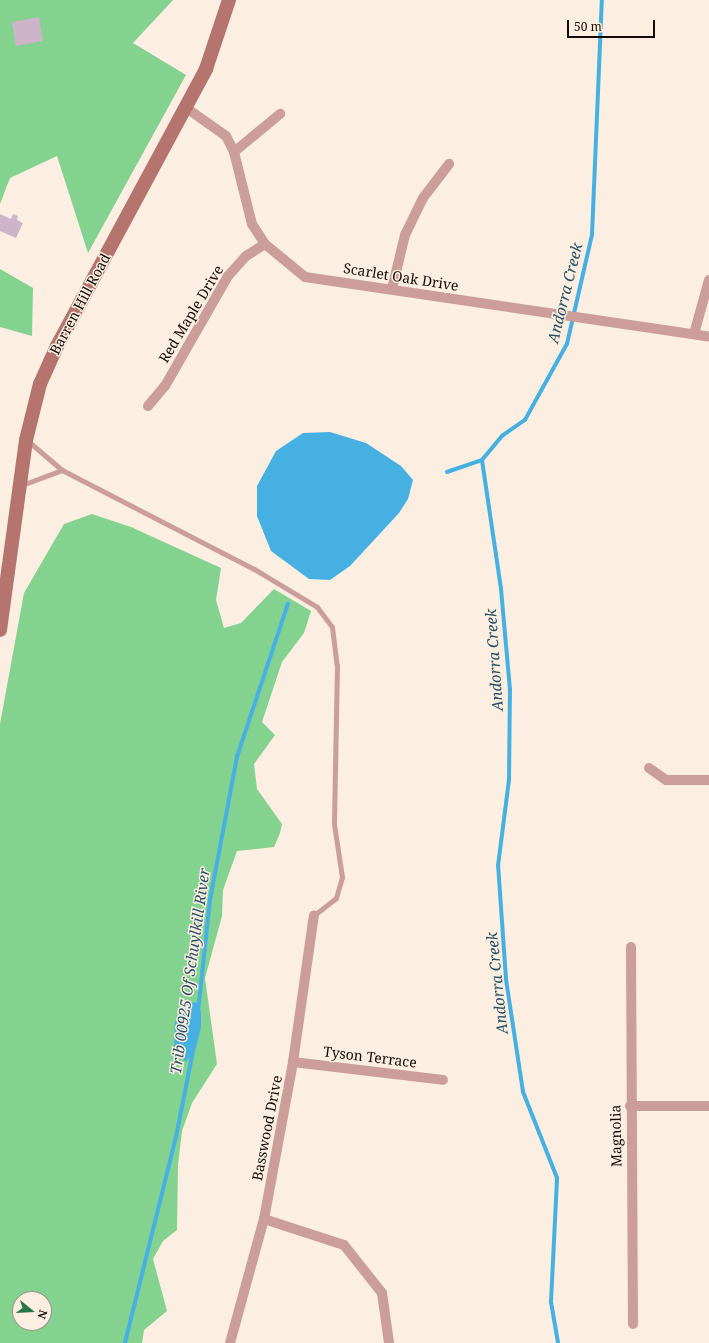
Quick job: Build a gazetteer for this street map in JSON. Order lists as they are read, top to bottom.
{
  "streets": {
    "street": [
      "Scarlet Oak Drive",
      "Barren Hill Road",
      "Red Maple Drive",
      "Tyson Terrace",
      "Basswood Drive",
      "Magnolia"
    ]
  },
  "crossings": [
    ["Scarlet Oak Drive", "Barren Hill Road"],
    ["Scarlet Oak Drive", "Red Maple Drive"],
    ["Tyson Terrace", "Basswood Drive"]
  ],
  "water": ["Andorra Creek", "Trib 00925 Of Schuylkill River"],
  "scale_bar": "50 m",
  "north": "right"
}
